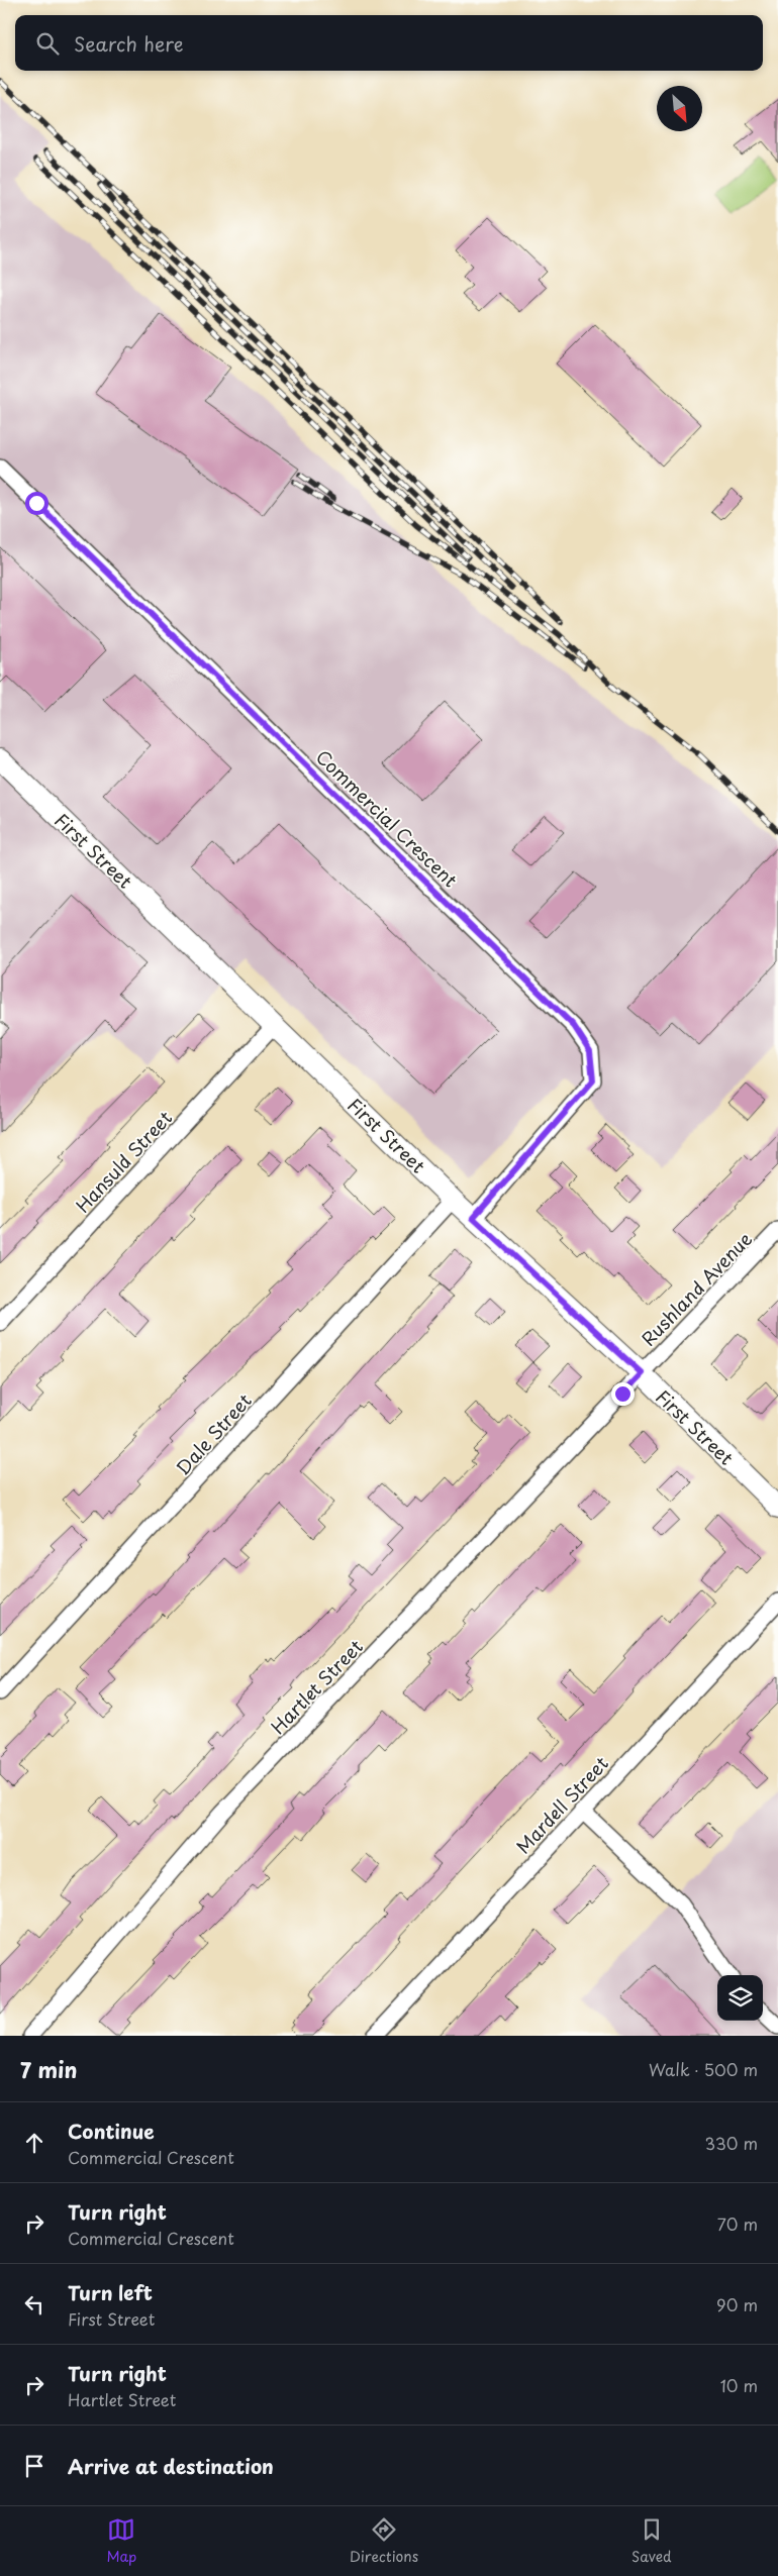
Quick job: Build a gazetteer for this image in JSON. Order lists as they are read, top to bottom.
{
  "streets": {
    "street": [
      "Commercial Crescent",
      "First Street",
      "Hansuld Street",
      "Rushland Avenue",
      "Dale Street",
      "Hartlet Street",
      "Mardell Street"
    ]
  },
  "crossings": [
    ["Commercial Crescent", "First Street"],
    ["First Street", "Hansuld Street"],
    ["First Street", "Rushland Avenue"],
    ["First Street", "Dale Street"],
    ["First Street", "Hartlet Street"],
    ["Rushland Avenue", "Hartlet Street"]
  ],
  "north": "bottom right",
  "page": {
    "search": "Search here",
    "heading": ["7 min", "Walk · 500 m"],
    "list": [
      ["Continue", "Commercial Crescent", "330 m"],
      ["Turn right", "Commercial Crescent", "70 m"],
      ["Turn left", "First Street", "90 m"],
      ["Turn right", "Hartlet Street", "10 m"],
      "Arrive at destination"
    ],
    "nav": ["Map", "Directions", "Saved"]
  }
}
